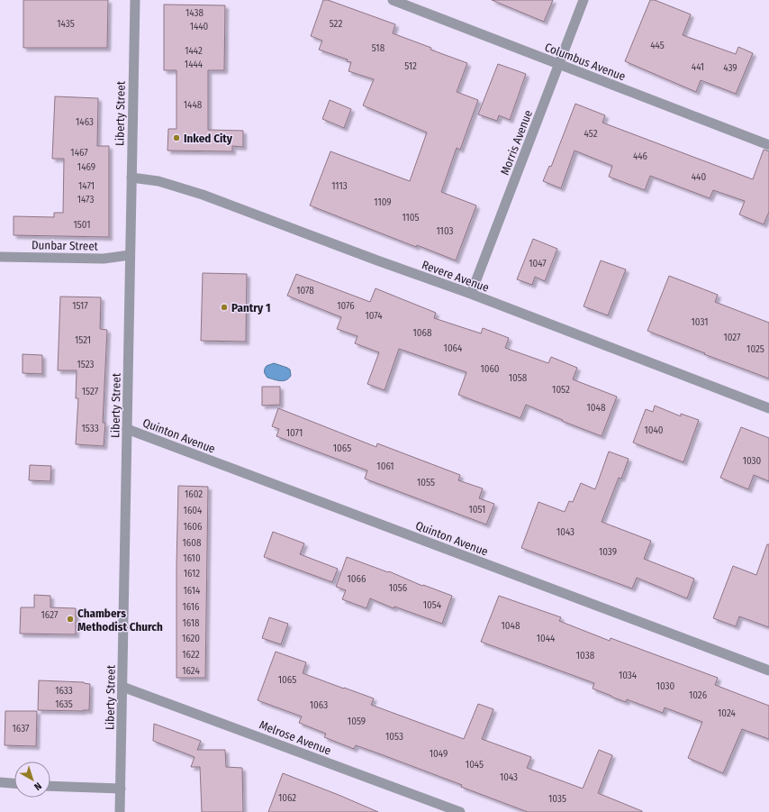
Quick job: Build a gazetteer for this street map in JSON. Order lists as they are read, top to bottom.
{
  "streets": {
    "street": [
      "Columbus Avenue",
      "Liberty Street",
      "Morris Avenue",
      "Dunbar Street",
      "Revere Avenue",
      "Quinton Avenue",
      "Melrose Avenue"
    ]
  },
  "crossings": [
    ["Columbus Avenue", "Morris Avenue"],
    ["Liberty Street", "Dunbar Street"],
    ["Liberty Street", "Revere Avenue"],
    ["Liberty Street", "Quinton Avenue"],
    ["Liberty Street", "Melrose Avenue"],
    ["Morris Avenue", "Revere Avenue"]
  ],
  "places": ["Inked City", "Pantry 1", "Chambers Methodist Church"],
  "house_numbers": [
    "1438",
    "1435",
    "522",
    "1440",
    "445",
    "518",
    "1442",
    "1444",
    "512",
    "441",
    "439",
    "1448",
    "1463",
    "452",
    "1467",
    "446",
    "1469",
    "440",
    "1471",
    "1113",
    "1473",
    "1109",
    "1105",
    "1501",
    "1103",
    "1047",
    "1078",
    "1517",
    "1076",
    "1074",
    "1031",
    "1068",
    "1027",
    "1521",
    "1064",
    "1025",
    "1523",
    "1060",
    "1058",
    "1052",
    "1527",
    "1048",
    "1533",
    "1040",
    "1071",
    "1065",
    "1030",
    "1061",
    "1055",
    "1602",
    "1051",
    "1604",
    "1606",
    "1043",
    "1608",
    "1039",
    "1610",
    "1612",
    "1066",
    "1056",
    "1614",
    "1054",
    "1616",
    "1627",
    "1618",
    "1048",
    "1620",
    "1044",
    "1622",
    "1038",
    "1624",
    "1034",
    "1065",
    "1030",
    "1633",
    "1026",
    "1635",
    "1063",
    "1024",
    "1059",
    "1637",
    "1053",
    "1049",
    "1045",
    "1043",
    "1062",
    "1035"
  ],
  "north": "bottom right"
}
